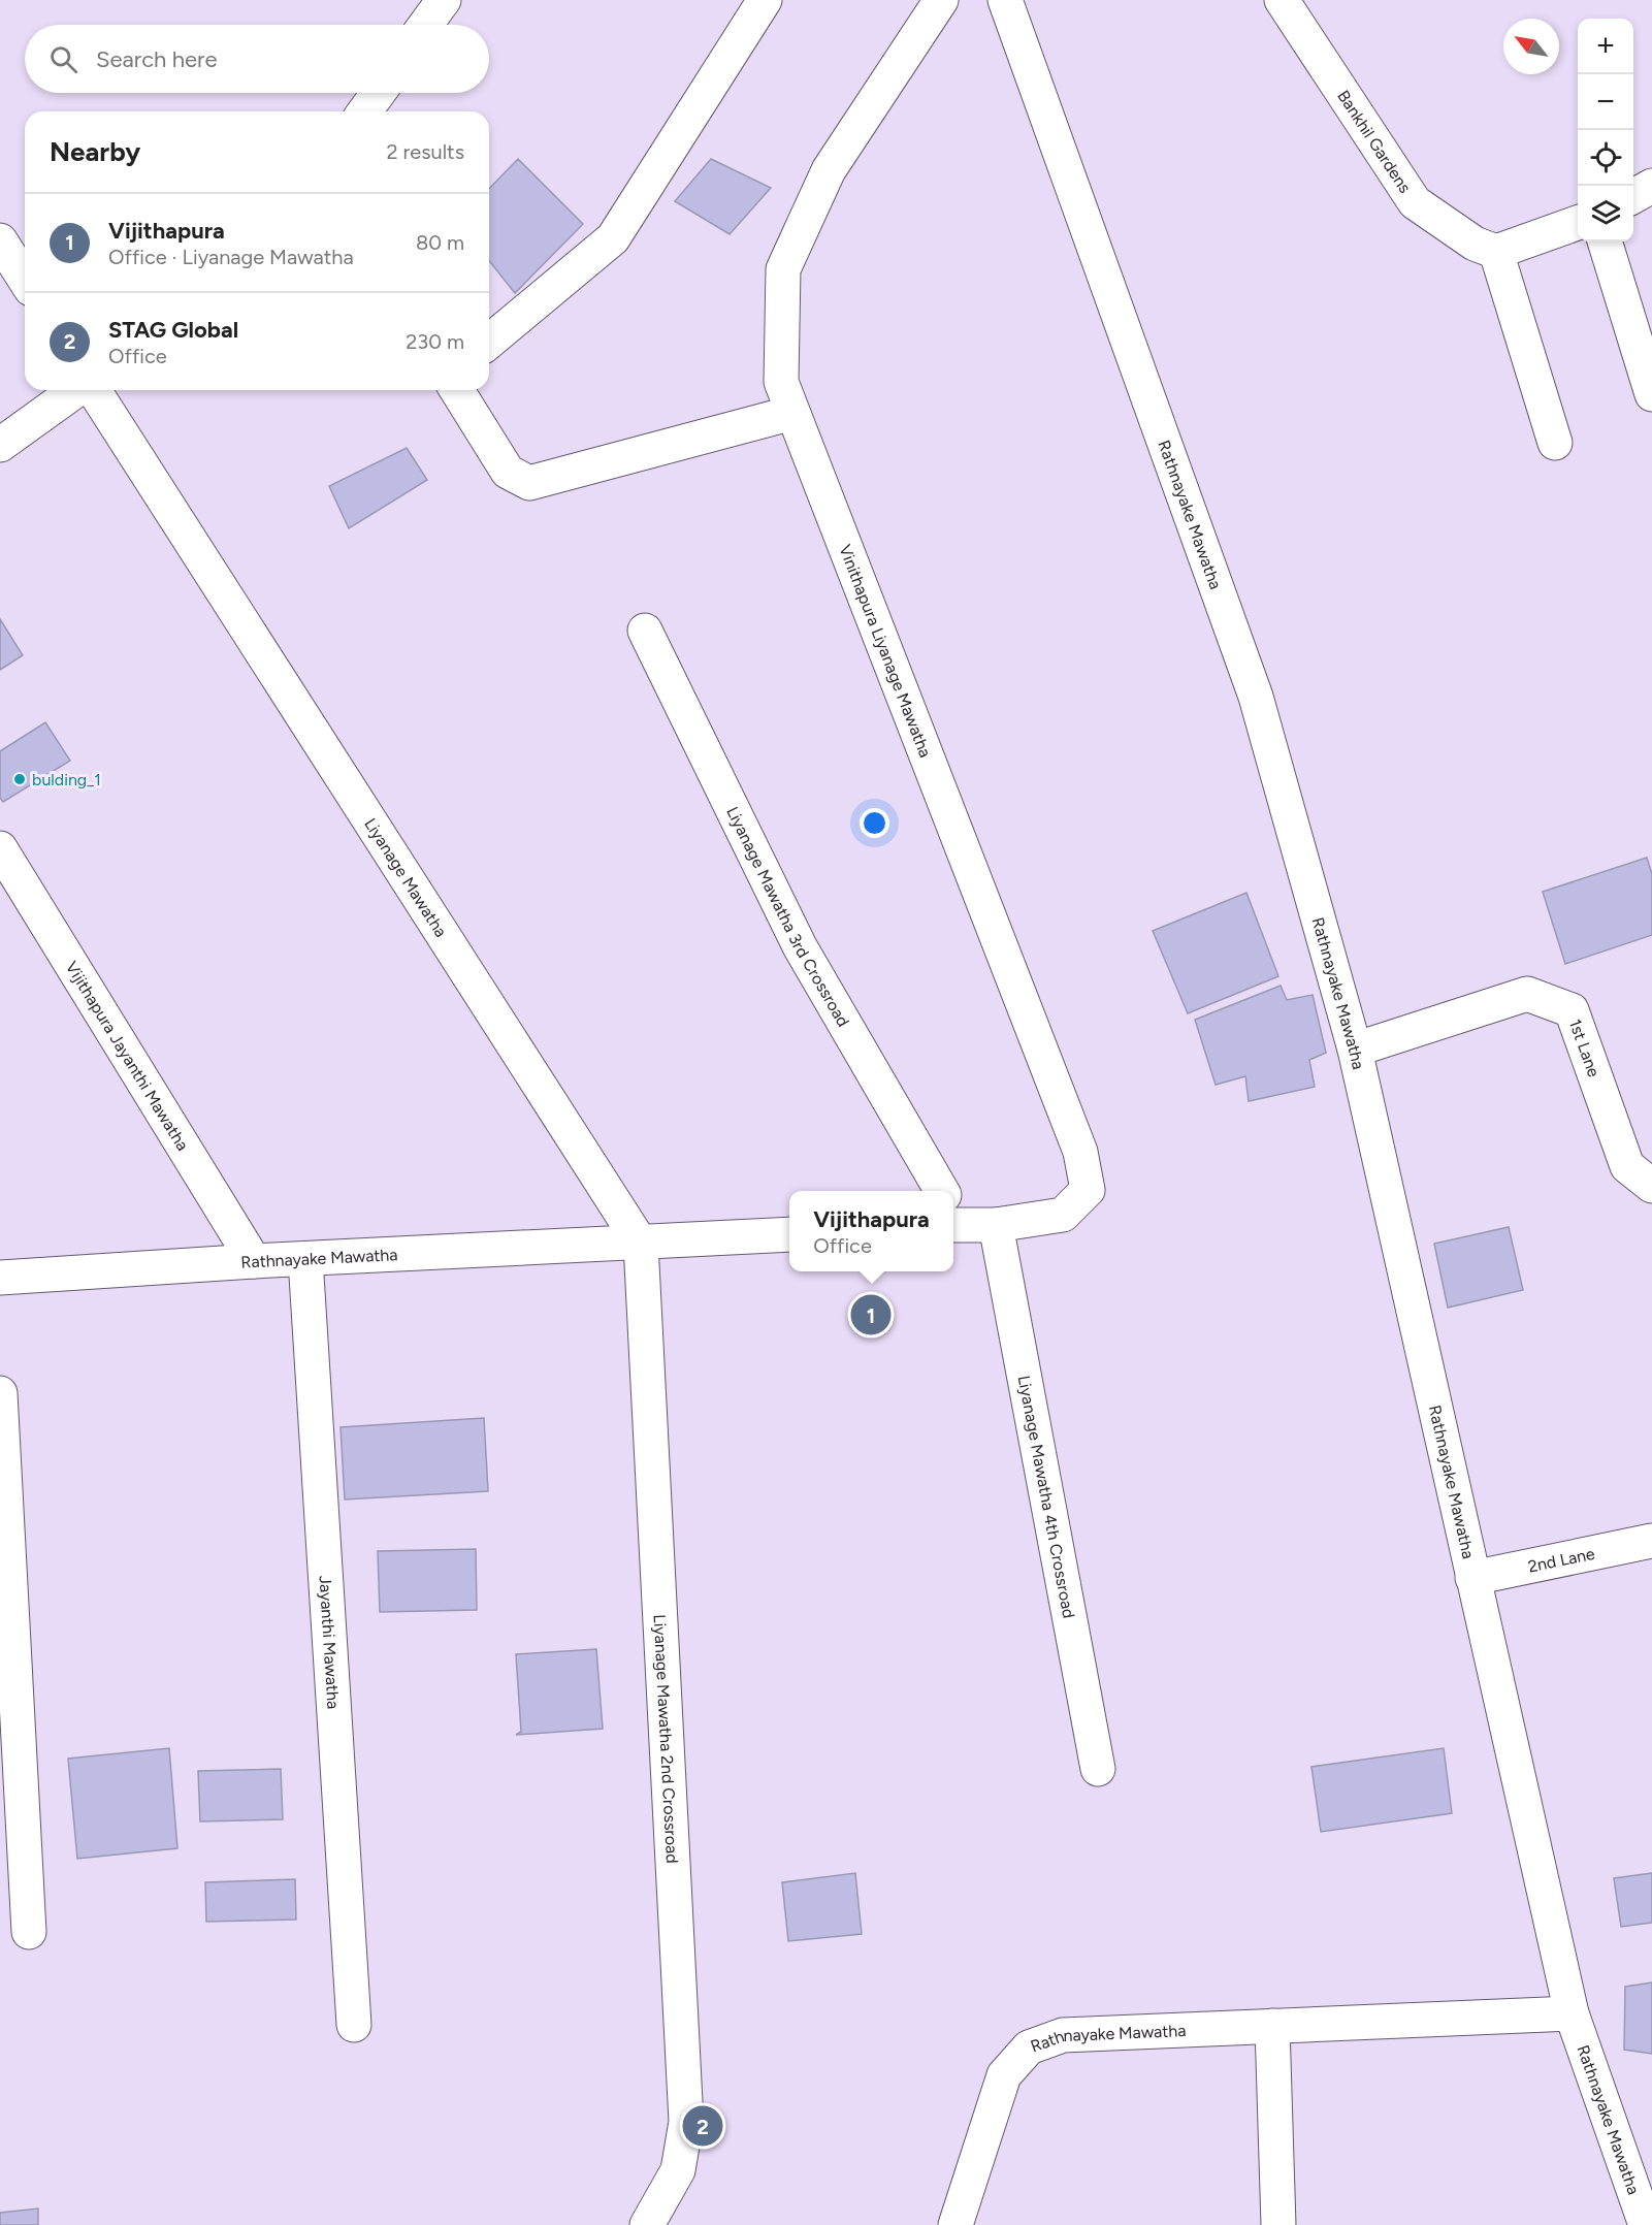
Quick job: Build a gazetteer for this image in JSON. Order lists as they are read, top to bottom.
{
  "streets": {
    "street": [
      "Bankhil Gardens",
      "Rathnayake Mawatha",
      "Vinithapura Liyanage Mawatha",
      "Liyanage Mawatha",
      "Liyanage Mawatha 3rd Crossroad",
      "1st Lane",
      "Vijithapura Jayanthi Mawatha",
      "Liyanage Mawatha 4th Crossroad",
      "2nd Lane",
      "Jayanthi Mawatha",
      "Liyanage Mawatha 2nd Crossroad"
    ]
  },
  "crossings": [
    ["Rathnayake Mawatha", "Liyanage Mawatha"],
    ["Rathnayake Mawatha", "1st Lane"],
    ["Rathnayake Mawatha", "Vijithapura Jayanthi Mawatha"],
    ["Rathnayake Mawatha", "2nd Lane"],
    ["Rathnayake Mawatha", "Jayanthi Mawatha"],
    ["Rathnayake Mawatha", "Liyanage Mawatha 2nd Crossroad"],
    ["Vinithapura Liyanage Mawatha", "Liyanage Mawatha 4th Crossroad"],
    ["Liyanage Mawatha", "Liyanage Mawatha 2nd Crossroad"]
  ],
  "places": ["bulding_1"],
  "north": "top left",
  "page": {
    "map_buttons": ["+", "−"],
    "search": "Search here",
    "heading": ["Nearby", "2 results"],
    "list": [
      {
        "mark": "1",
        "name": "Vijithapura",
        "note": "Office · Liyanage Mawatha",
        "value": "80 m"
      },
      {
        "mark": "2",
        "name": "STAG Global",
        "note": "Office",
        "value": "230 m"
      }
    ],
    "popup": ["Vijithapura", "Office"],
    "pins": ["1", "2"]
  }
}
